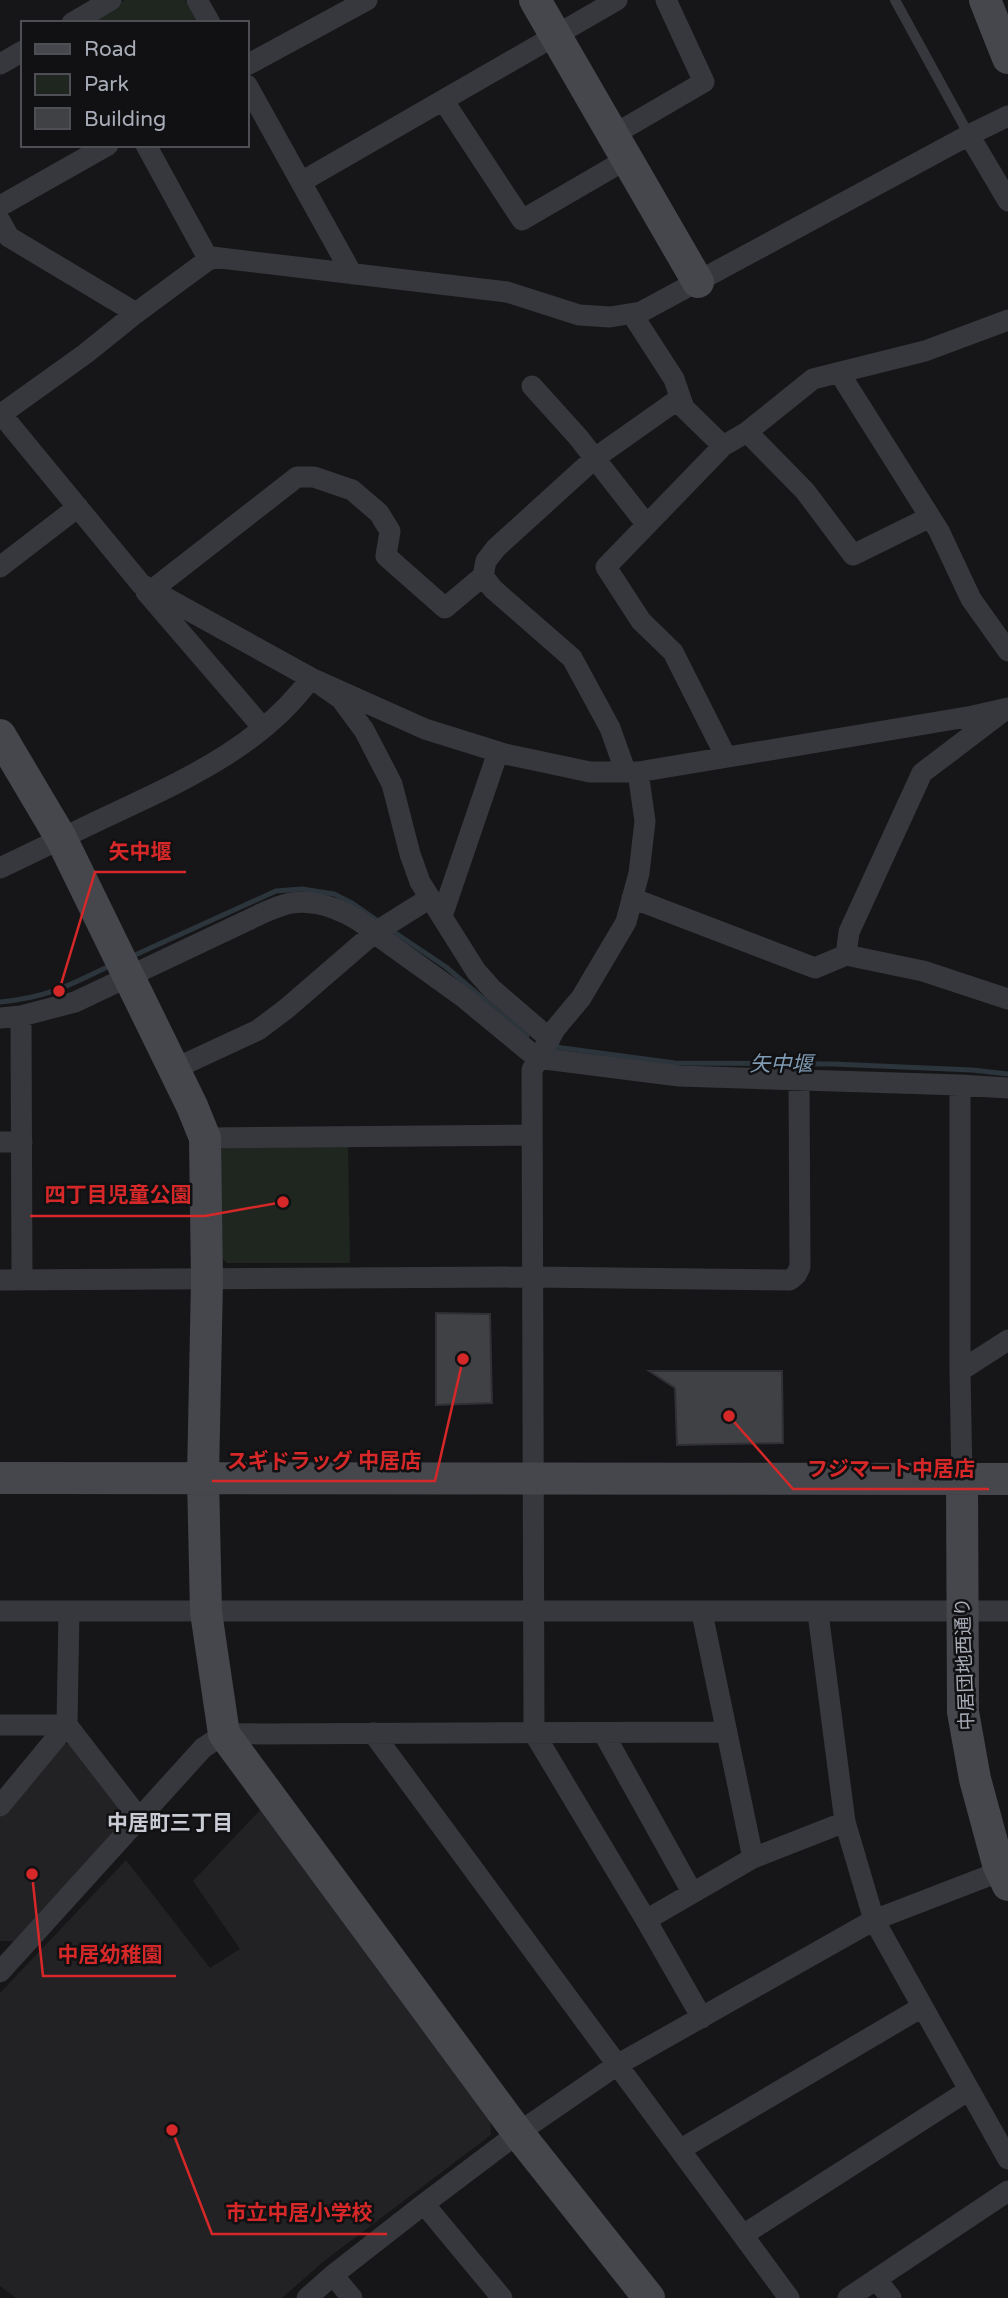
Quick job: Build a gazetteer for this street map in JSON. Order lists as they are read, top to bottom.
{
  "streets": {
    "street": ["中居団地西通り"]
  },
  "districts": ["中居町三丁目"],
  "water": ["矢中堰"],
  "places": [
    "矢中堰",
    "四丁目児童公園",
    "スギドラッグ 中居店",
    "フジマート中居店",
    "中居幼稚園",
    "市立中居小学校"
  ],
  "legend": ["Road", "Park", "Building"]
}
